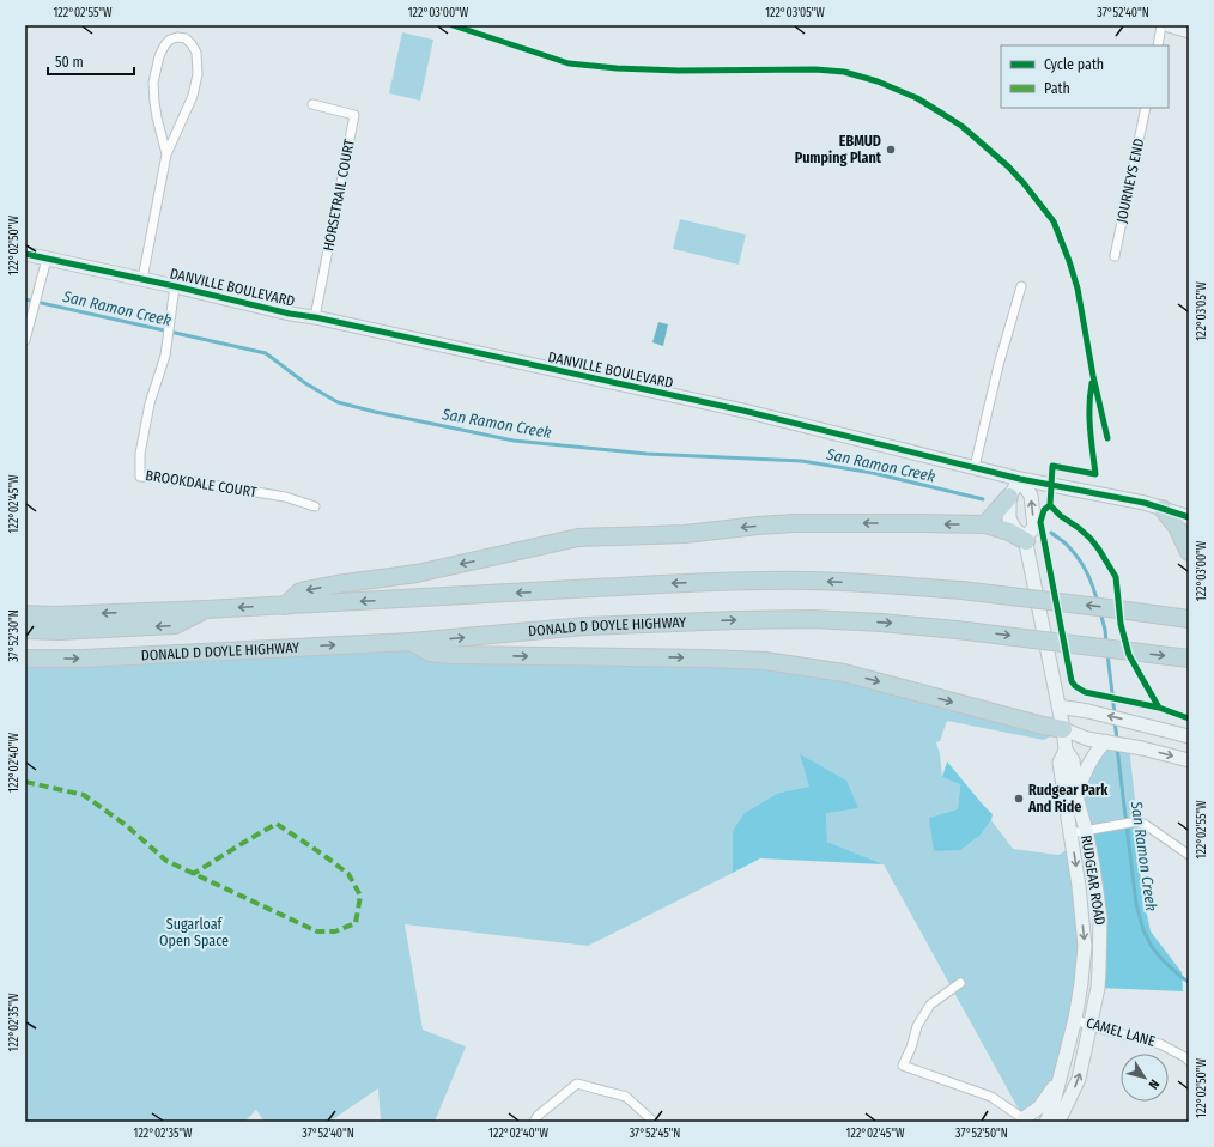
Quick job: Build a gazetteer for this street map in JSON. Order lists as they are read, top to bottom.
{
  "streets": {
    "highway": ["DONALD D DOYLE HIGHWAY"],
    "main road": ["DANVILLE BOULEVARD", "RUDGEAR ROAD"],
    "street": [
      "JOURNEYS END",
      "HORSETRAIL COURT",
      "BROOKDALE COURT",
      "CAMEL LANE"
    ]
  },
  "crossings": [
    ["HORSETRAIL COURT", "DANVILLE BOULEVARD"],
    ["DANVILLE BOULEVARD", "BROOKDALE COURT"],
    ["RUDGEAR ROAD", "CAMEL LANE"]
  ],
  "water": ["San Ramon Creek"],
  "parks": ["Sugarloaf Open Space"],
  "places": ["EBMUD Pumping Plant", "Rudgear Park And Ride"],
  "legend": ["Cycle path", "Path"],
  "scale_bar": "50 m",
  "north": "bottom right",
  "coordinates": [
    "122°02'55\"W",
    "122°03'00\"W",
    "122°03'05\"W",
    "37°52'40\"N",
    "122°02'50\"W",
    "122°02'45\"W",
    "37°52'30\"N",
    "122°02'40\"W",
    "122°02'35\"W",
    "37°52'45\"N",
    "37°52'50\"N"
  ]
}
